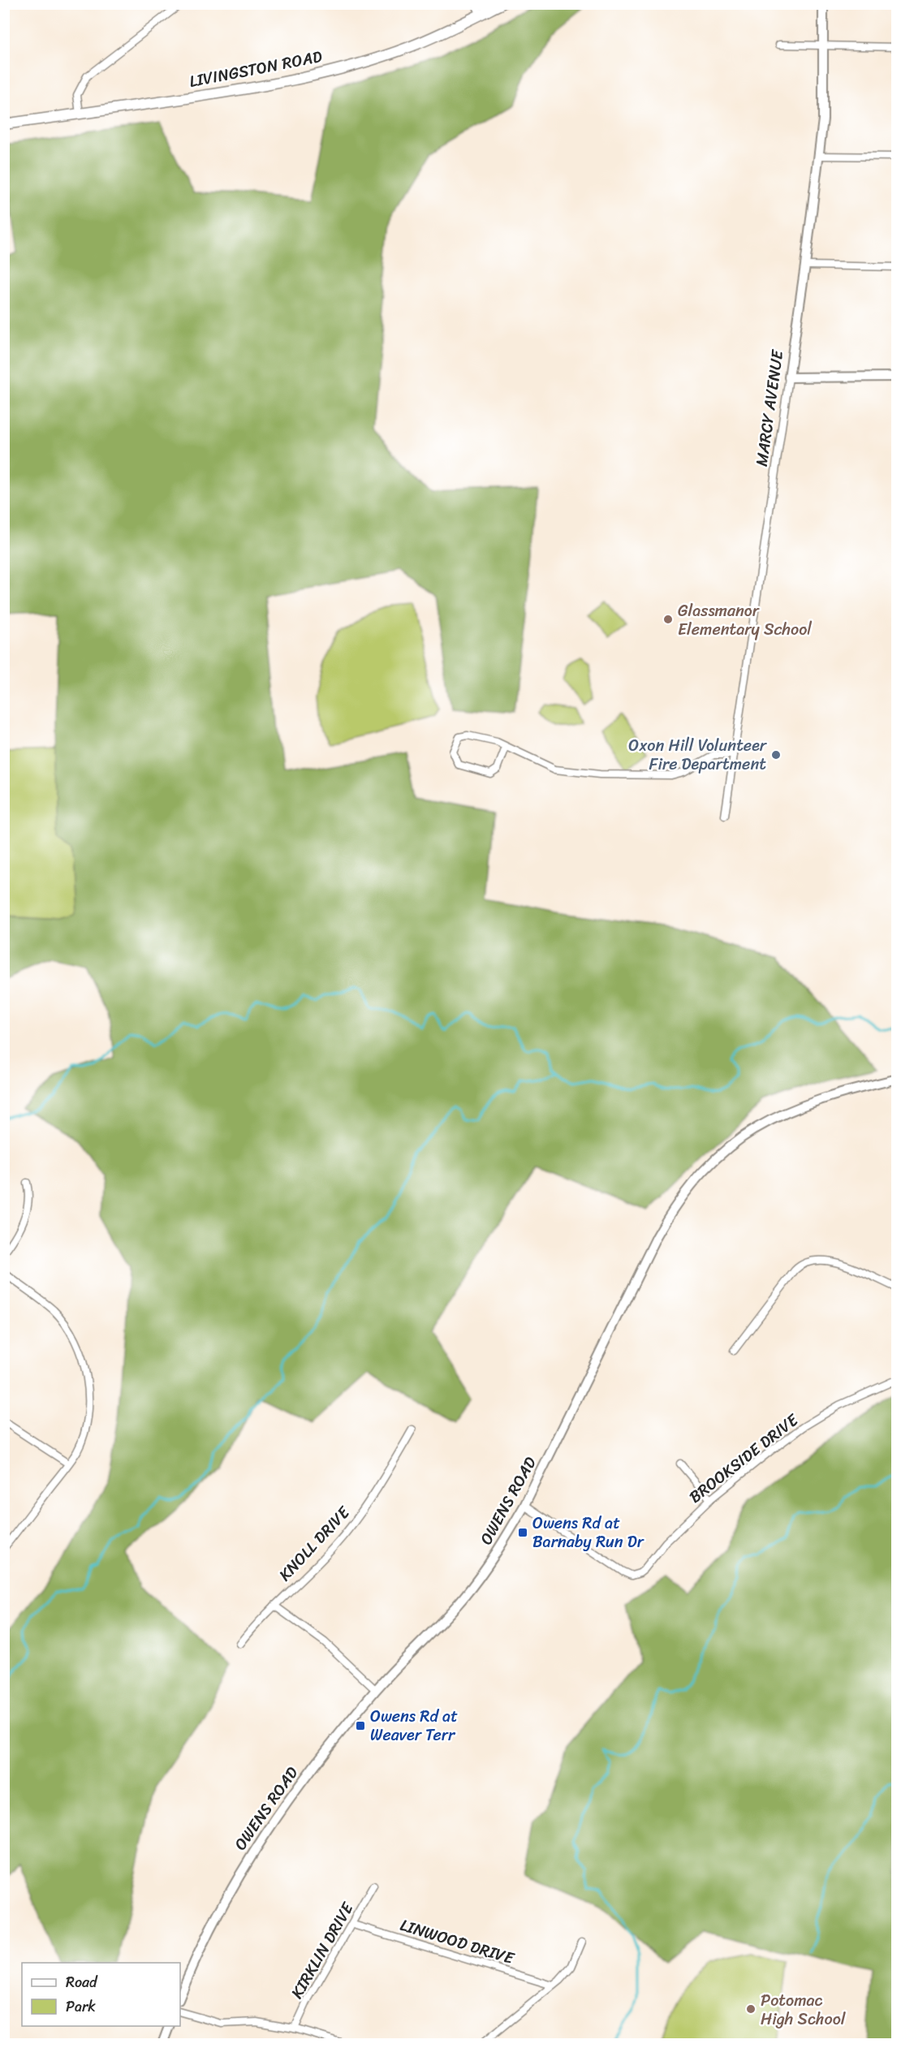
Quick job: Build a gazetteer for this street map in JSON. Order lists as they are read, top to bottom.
{
  "streets": {
    "main road": ["LIVINGSTON ROAD"],
    "street": [
      "MARCY AVENUE",
      "BROOKSIDE DRIVE",
      "OWENS ROAD",
      "KNOLL DRIVE",
      "LINWOOD DRIVE",
      "KIRKLIN DRIVE"
    ]
  },
  "crossings": [
    ["BROOKSIDE DRIVE", "OWENS ROAD"],
    ["LINWOOD DRIVE", "KIRKLIN DRIVE"]
  ],
  "places": {
    "other": ["Glassmanor Elementary School", "Oxon Hill Volunteer Fire Department", "Potomac High School"],
    "transit": ["Owens Rd at Barnaby Run Dr", "Owens Rd at Weaver Terr"]
  },
  "legend": ["Road", "Park"]
}
